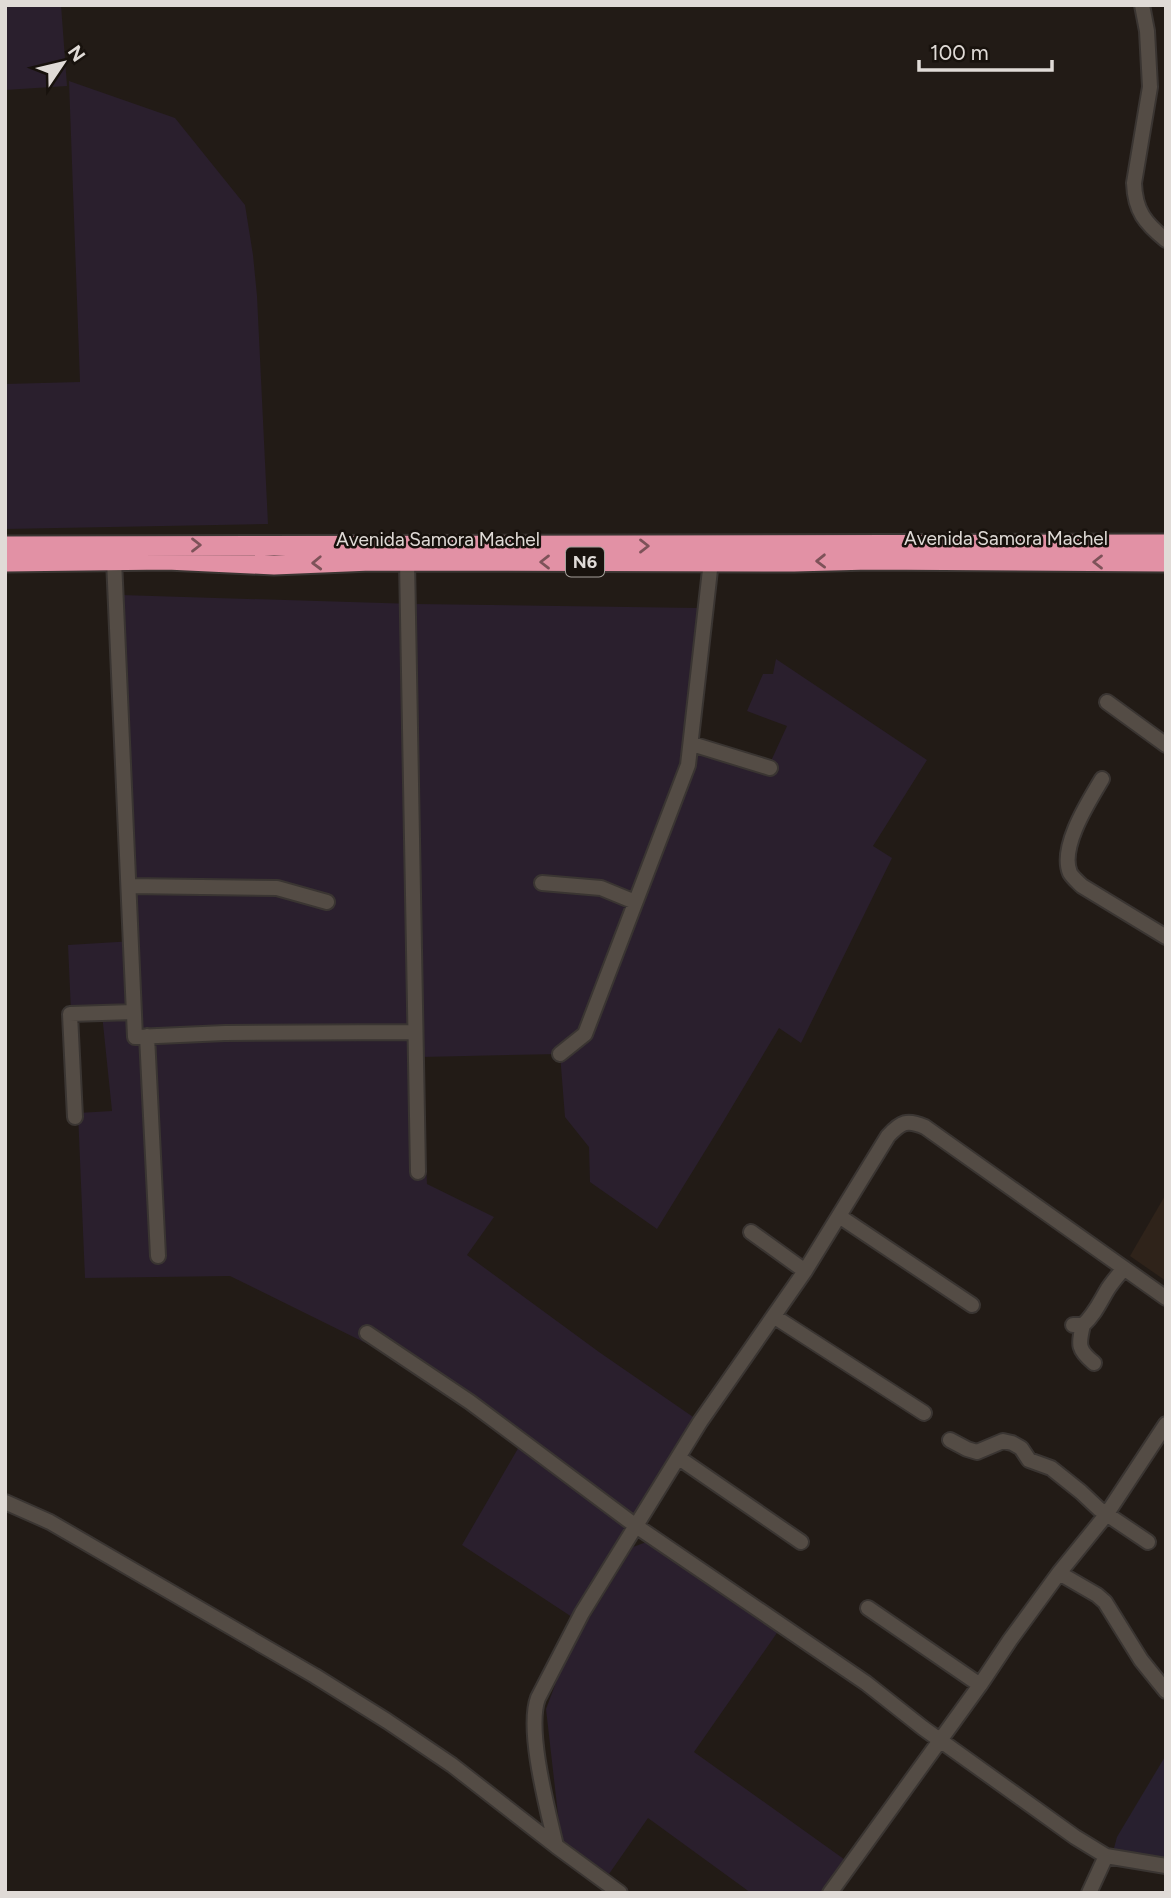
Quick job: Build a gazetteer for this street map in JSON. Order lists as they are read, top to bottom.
{
  "streets": {
    "highway": ["Avenida Samora Machel", "N6"]
  },
  "scale_bar": "100 m",
  "north": "top right"
}
